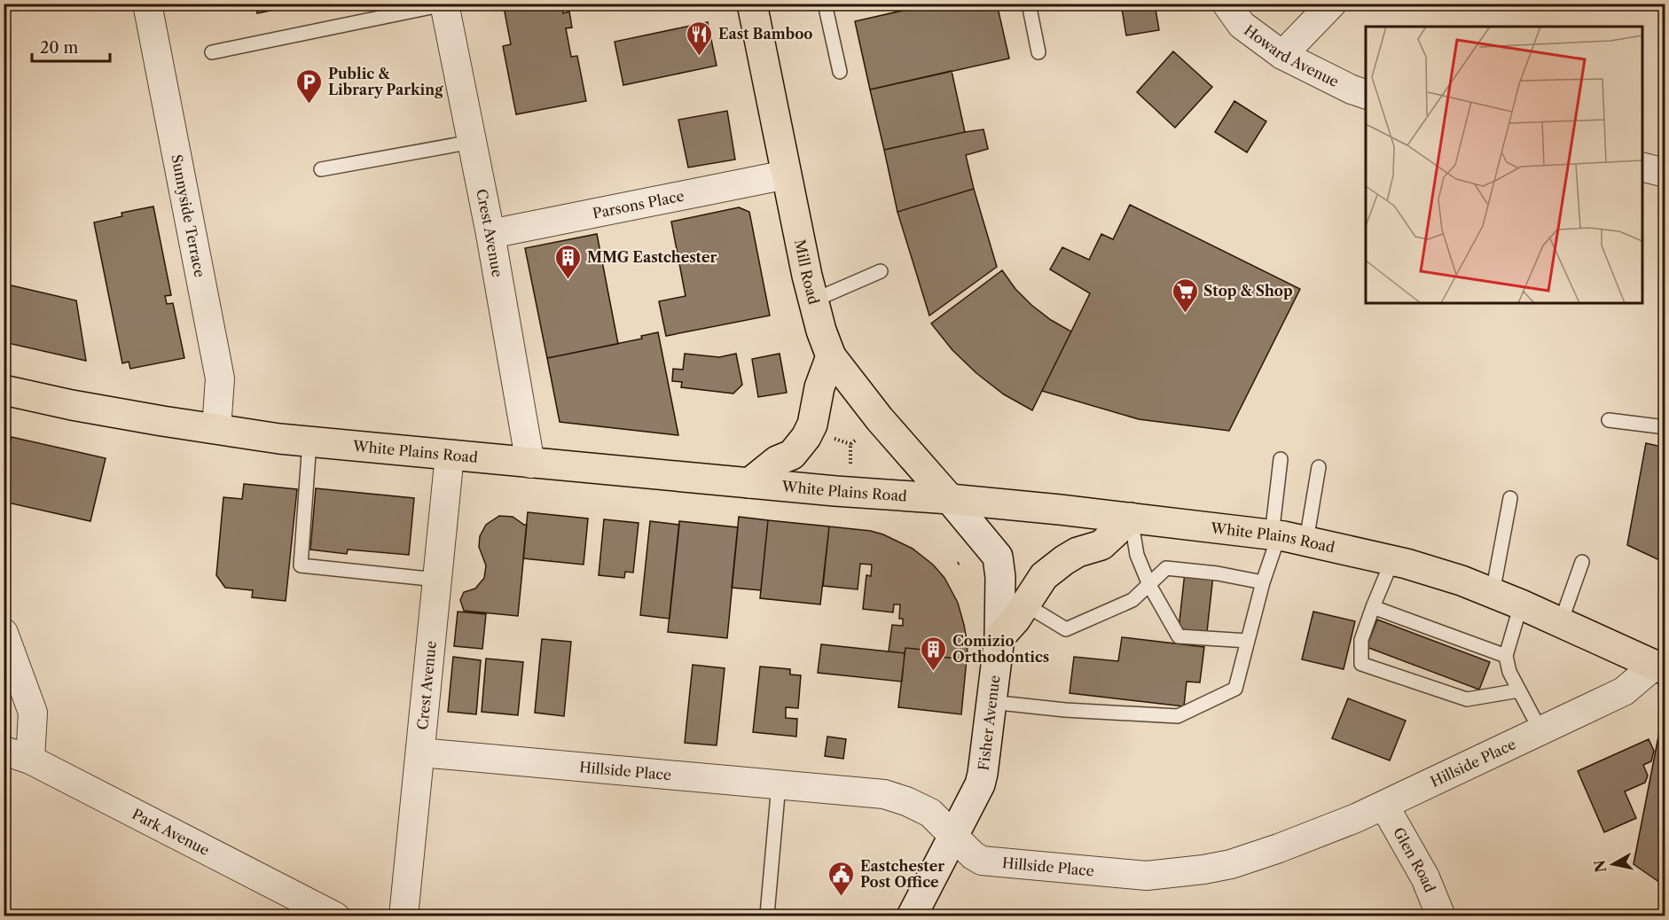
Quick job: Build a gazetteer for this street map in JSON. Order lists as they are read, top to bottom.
{
  "streets": {
    "main road": ["Mill Road", "White Plains Road"],
    "street": [
      "Howard Avenue",
      "Parsons Place",
      "Sunnyside Terrace",
      "Crest Avenue",
      "Fisher Avenue",
      "Hillside Place",
      "Park Avenue",
      "Glen Road"
    ]
  },
  "crossings": [
    ["Parsons Place", "Crest Avenue"],
    ["Parsons Place", "Mill Road"],
    ["Sunnyside Terrace", "White Plains Road"],
    ["Crest Avenue", "White Plains Road"],
    ["Crest Avenue", "Hillside Place"],
    ["Mill Road", "White Plains Road"],
    ["Mill Road", "Fisher Avenue"],
    ["White Plains Road", "Fisher Avenue"],
    ["White Plains Road", "Hillside Place"],
    ["Fisher Avenue", "Hillside Place"],
    ["Hillside Place", "Glen Road"]
  ],
  "places": {
    "restaurant": ["East Bamboo"],
    "parking": ["Public & Library Parking"],
    "building": ["MMG Eastchester", "Comizio Orthodontics"],
    "supermarket": ["Stop & Shop"],
    "public building": ["Eastchester Post Office"]
  },
  "scale_bar": "20 m",
  "north": "left"
}
